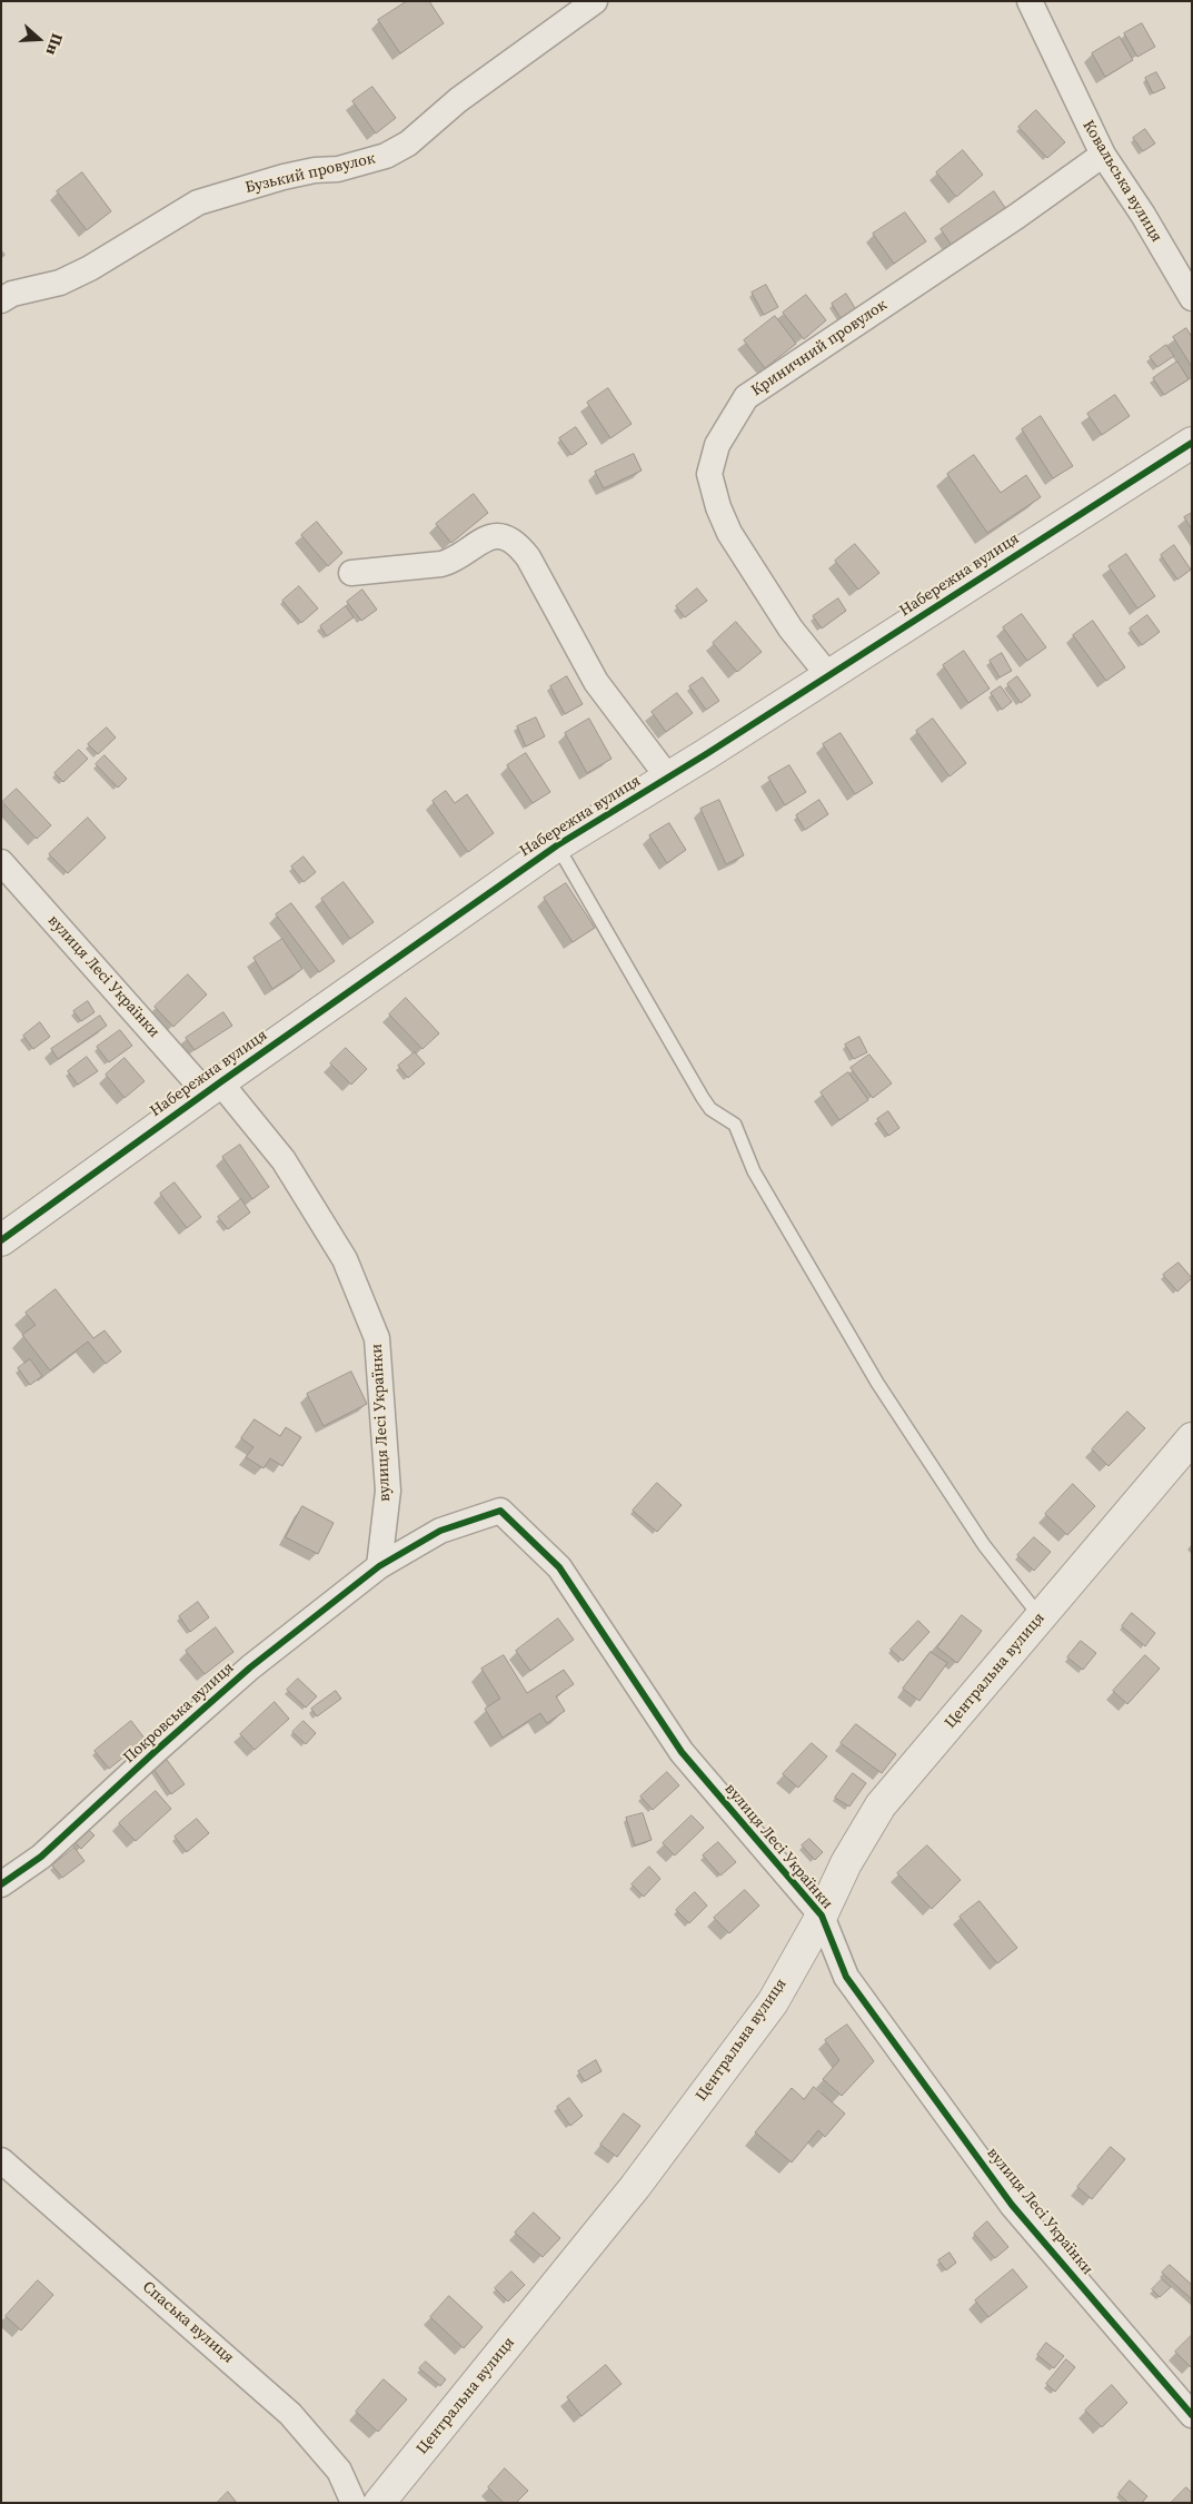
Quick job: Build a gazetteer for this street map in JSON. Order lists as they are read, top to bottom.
{
  "streets": {
    "street": [
      "Бузький провулок",
      "Ковальська вулиця",
      "Криничний провулок",
      "Набережна вулиця",
      "вулиця Лесі Українки",
      "Центральна вулиця",
      "Покровська вулиця",
      "Спаська вулиця"
    ]
  },
  "crossings": [
    ["Ковальська вулиця", "Криничний провулок"],
    ["Криничний провулок", "Набережна вулиця"],
    ["Набережна вулиця", "вулиця Лесі Українки"],
    ["вулиця Лесі Українки", "Центральна вулиця"],
    ["вулиця Лесі Українки", "Покровська вулиця"]
  ],
  "north": "right"
}
